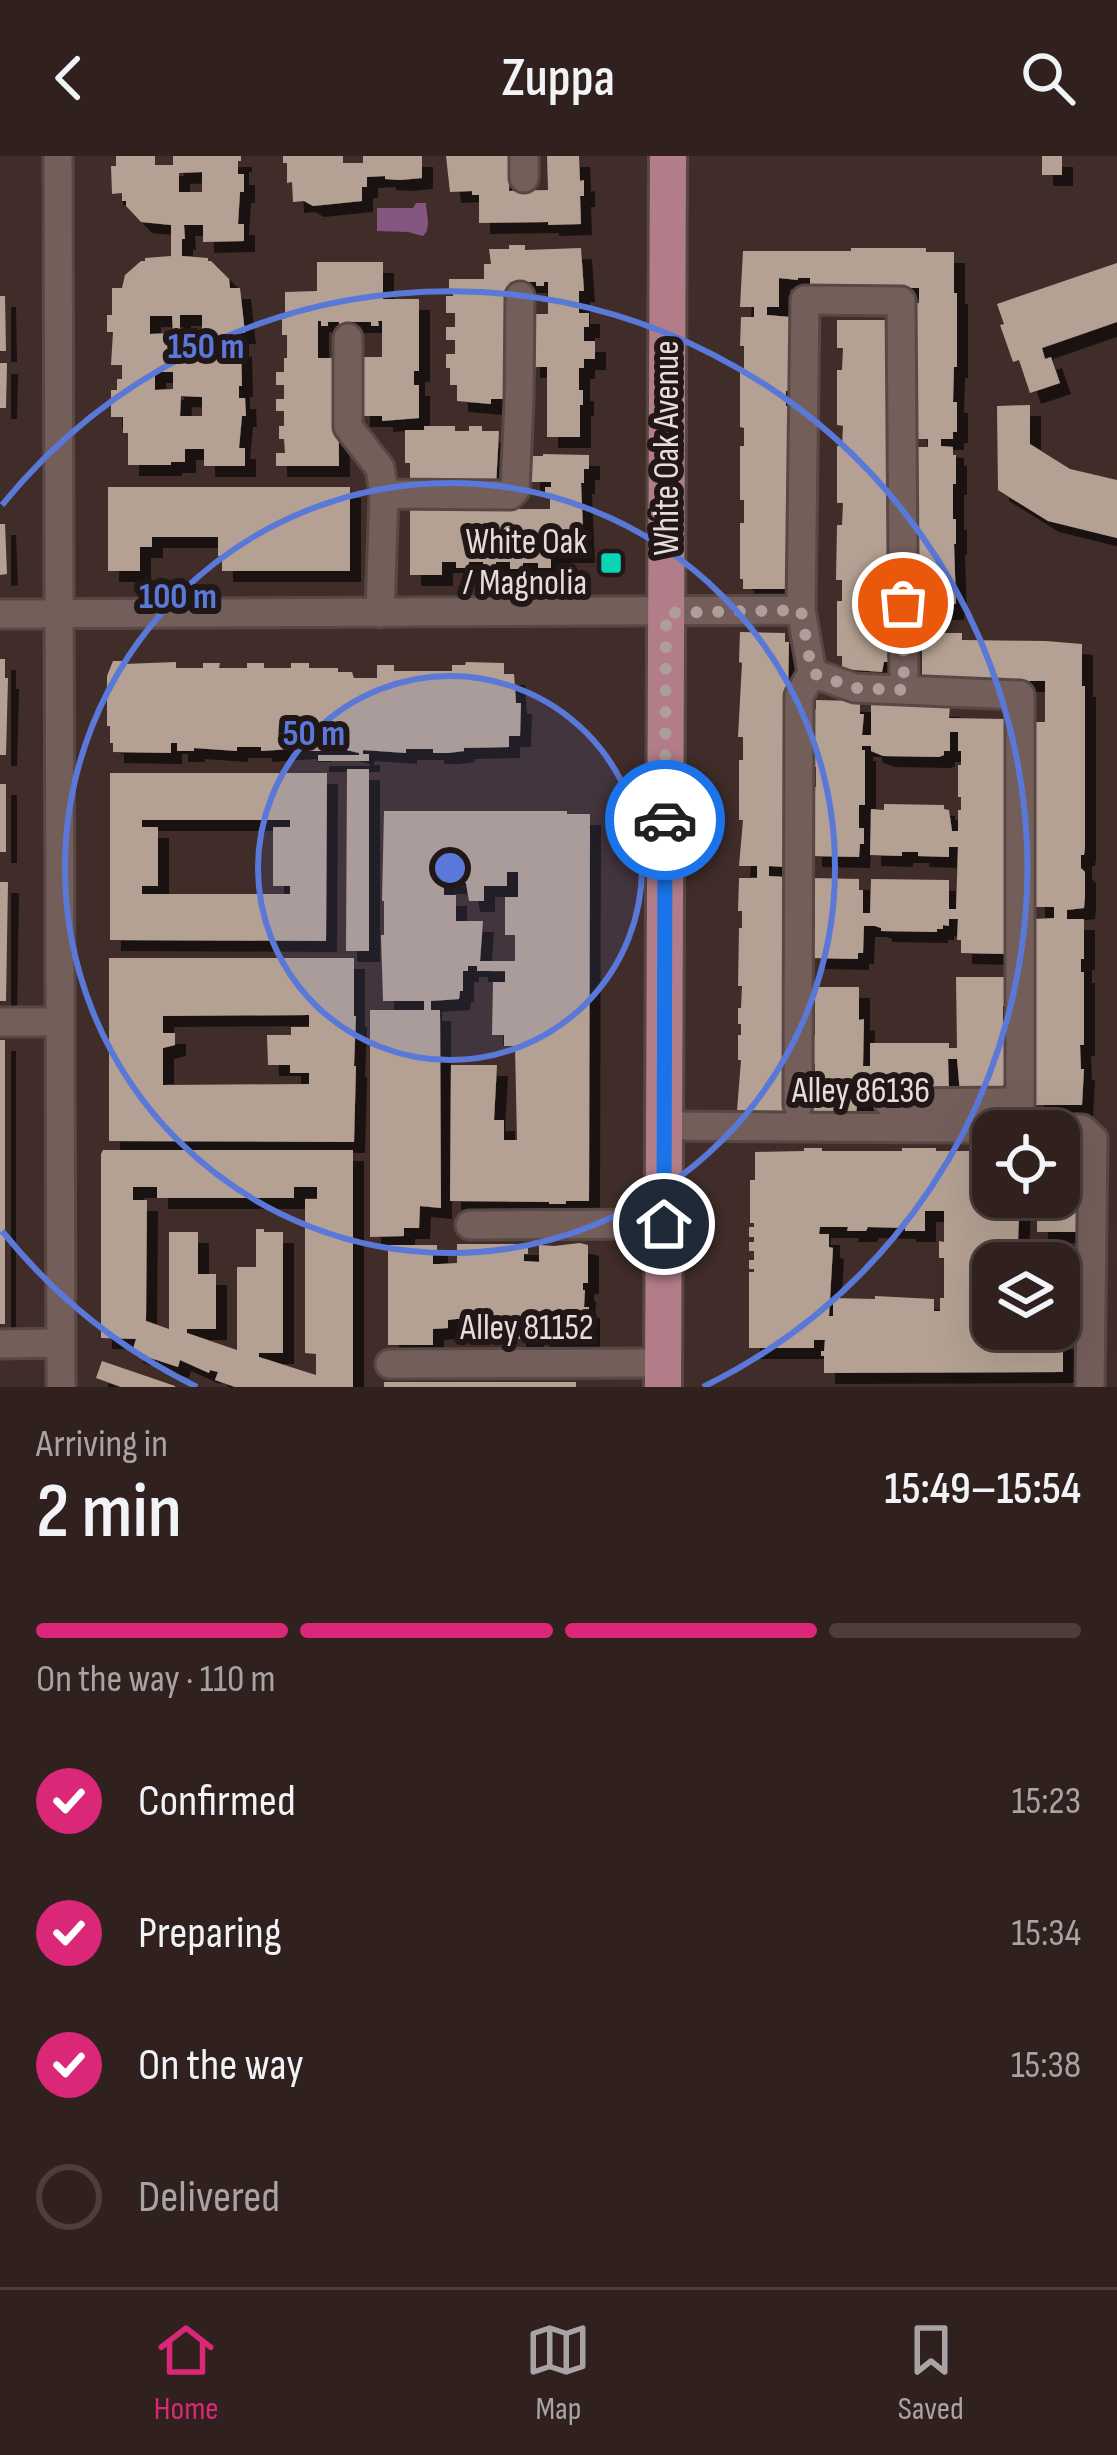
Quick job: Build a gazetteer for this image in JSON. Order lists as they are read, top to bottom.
{
  "streets": {
    "main road": ["White Oak Avenue"],
    "street": ["Alley 86136", "Alley 81152"]
  },
  "crossings": [
    ["White Oak Avenue", "Alley 86136"],
    ["White Oak Avenue", "Alley 81152"]
  ],
  "places": {
    "transit": ["White Oak / Magnolia"]
  },
  "page": {
    "header": "Zuppa",
    "heading": ["2 min", "Arriving in", "15:49–15:54"],
    "bar": "On the way · 110 m",
    "list": [
      ["Confirmed", "15:23"],
      ["Preparing", "15:34"],
      ["On the way", "15:38"],
      "Delivered"
    ],
    "tabs": ["Home", "Map", "Saved"]
  },
  "rings": ["150 m", "100 m", "50 m"]
}
